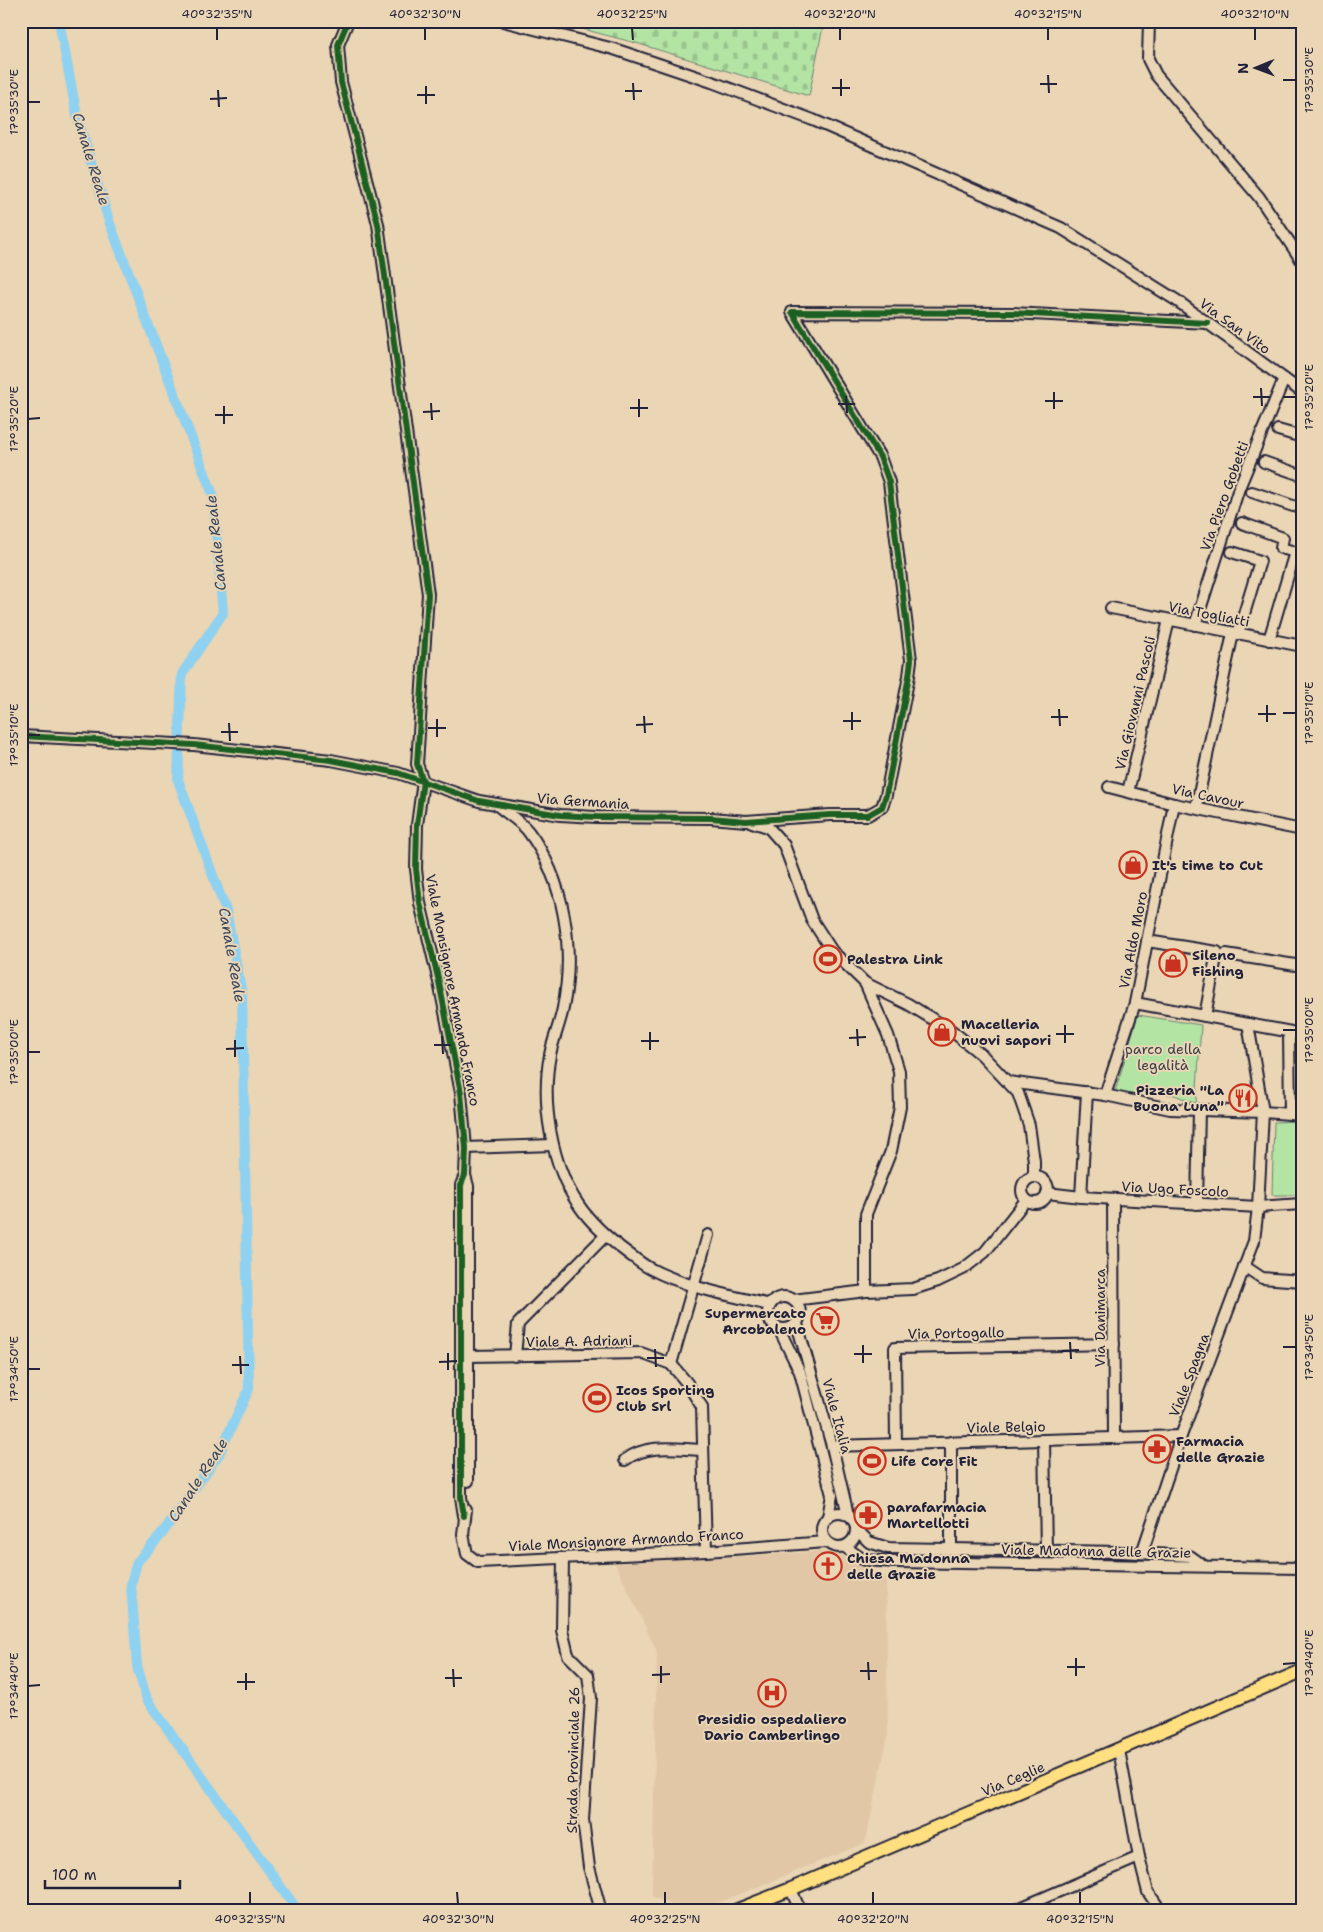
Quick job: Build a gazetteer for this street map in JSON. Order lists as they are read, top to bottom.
{
  "streets": {
    "main road": ["Via Ceglie"],
    "street": [
      "Via San Vito",
      "Via Piero Gobetti",
      "Via Togliatti",
      "Via Giovanni Pascoli",
      "Via Cavour",
      "Via Germania",
      "Via Aldo Moro",
      "Viale Monsignore Armando Franco",
      "Via Ugo Foscolo",
      "Via Danimarca",
      "Via Portogallo",
      "Viale A. Adriani",
      "Viale Spagna",
      "Viale Italia",
      "Viale Belgio",
      "Viale Madonna delle Grazie",
      "Strada Provinciale 26"
    ]
  },
  "crossings": [
    ["Via San Vito", "Via Piero Gobetti"],
    ["Via Piero Gobetti", "Via Togliatti"],
    ["Via Togliatti", "Via Giovanni Pascoli"],
    ["Via Giovanni Pascoli", "Via Cavour"],
    ["Via Cavour", "Via Aldo Moro"],
    ["Via Germania", "Viale Monsignore Armando Franco"],
    ["Via Aldo Moro", "Viale Spagna"],
    ["Viale Monsignore Armando Franco", "Viale A. Adriani"],
    ["Viale Monsignore Armando Franco", "Viale Italia"],
    ["Viale Monsignore Armando Franco", "Viale Madonna delle Grazie"],
    ["Viale Monsignore Armando Franco", "Strada Provinciale 26"],
    ["Via Ugo Foscolo", "Via Danimarca"],
    ["Via Ugo Foscolo", "Viale Spagna"],
    ["Via Danimarca", "Via Portogallo"],
    ["Via Danimarca", "Viale Belgio"],
    ["Via Portogallo", "Viale Belgio"],
    ["Viale Spagna", "Viale Belgio"],
    ["Viale Spagna", "Viale Madonna delle Grazie"],
    ["Viale Italia", "Viale Belgio"],
    ["Viale Italia", "Viale Madonna delle Grazie"]
  ],
  "water": ["Canale Reale"],
  "parks": ["parco della legalità"],
  "places": {
    "shop": ["It's time to Cut", "Sileno Fishing", "Macelleria nuovi sapori"],
    "sports": ["Palestra Link", "Icos Sporting Club Srl", "Life Core Fit"],
    "restaurant": ["Pizzeria \"La Buona Luna\""],
    "supermarket": ["Supermercato Arcobaleno"],
    "pharmacy": ["Farmacia delle Grazie", "parafarmacia Martellotti"],
    "church": ["Chiesa Madonna delle Grazie"],
    "hospital": ["Presidio ospedaliero Dario Camberlingo"]
  },
  "scale_bar": "100 m",
  "north": "left",
  "coordinates": [
    "40°32'35\"N",
    "40°32'30\"N",
    "40°32'25\"N",
    "40°32'20\"N",
    "40°32'15\"N",
    "40°32'10\"N",
    "17°35'30\"E",
    "17°35'20\"E",
    "17°35'10\"E",
    "17°35'00\"E",
    "17°34'50\"E",
    "17°34'40\"E"
  ]
}
